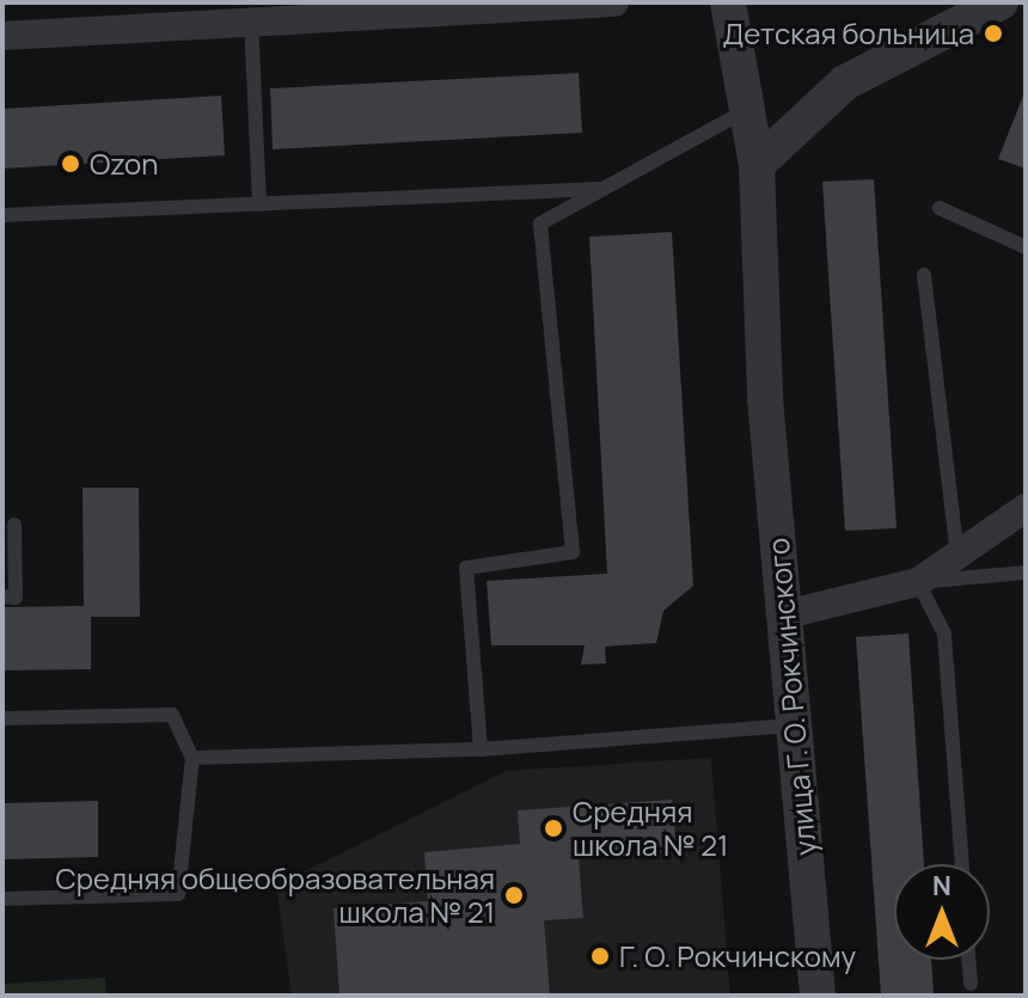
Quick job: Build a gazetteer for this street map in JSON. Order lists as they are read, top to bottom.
{
  "streets": {
    "street": ["улица Г. О. Рокчинского"]
  },
  "places": [
    "Детская больница",
    "Ozon",
    "Средняя школа № 21",
    "Средняя общеобразовательная школа № 21",
    "Г. О. Рокчинскому"
  ],
  "north": "top"
}
